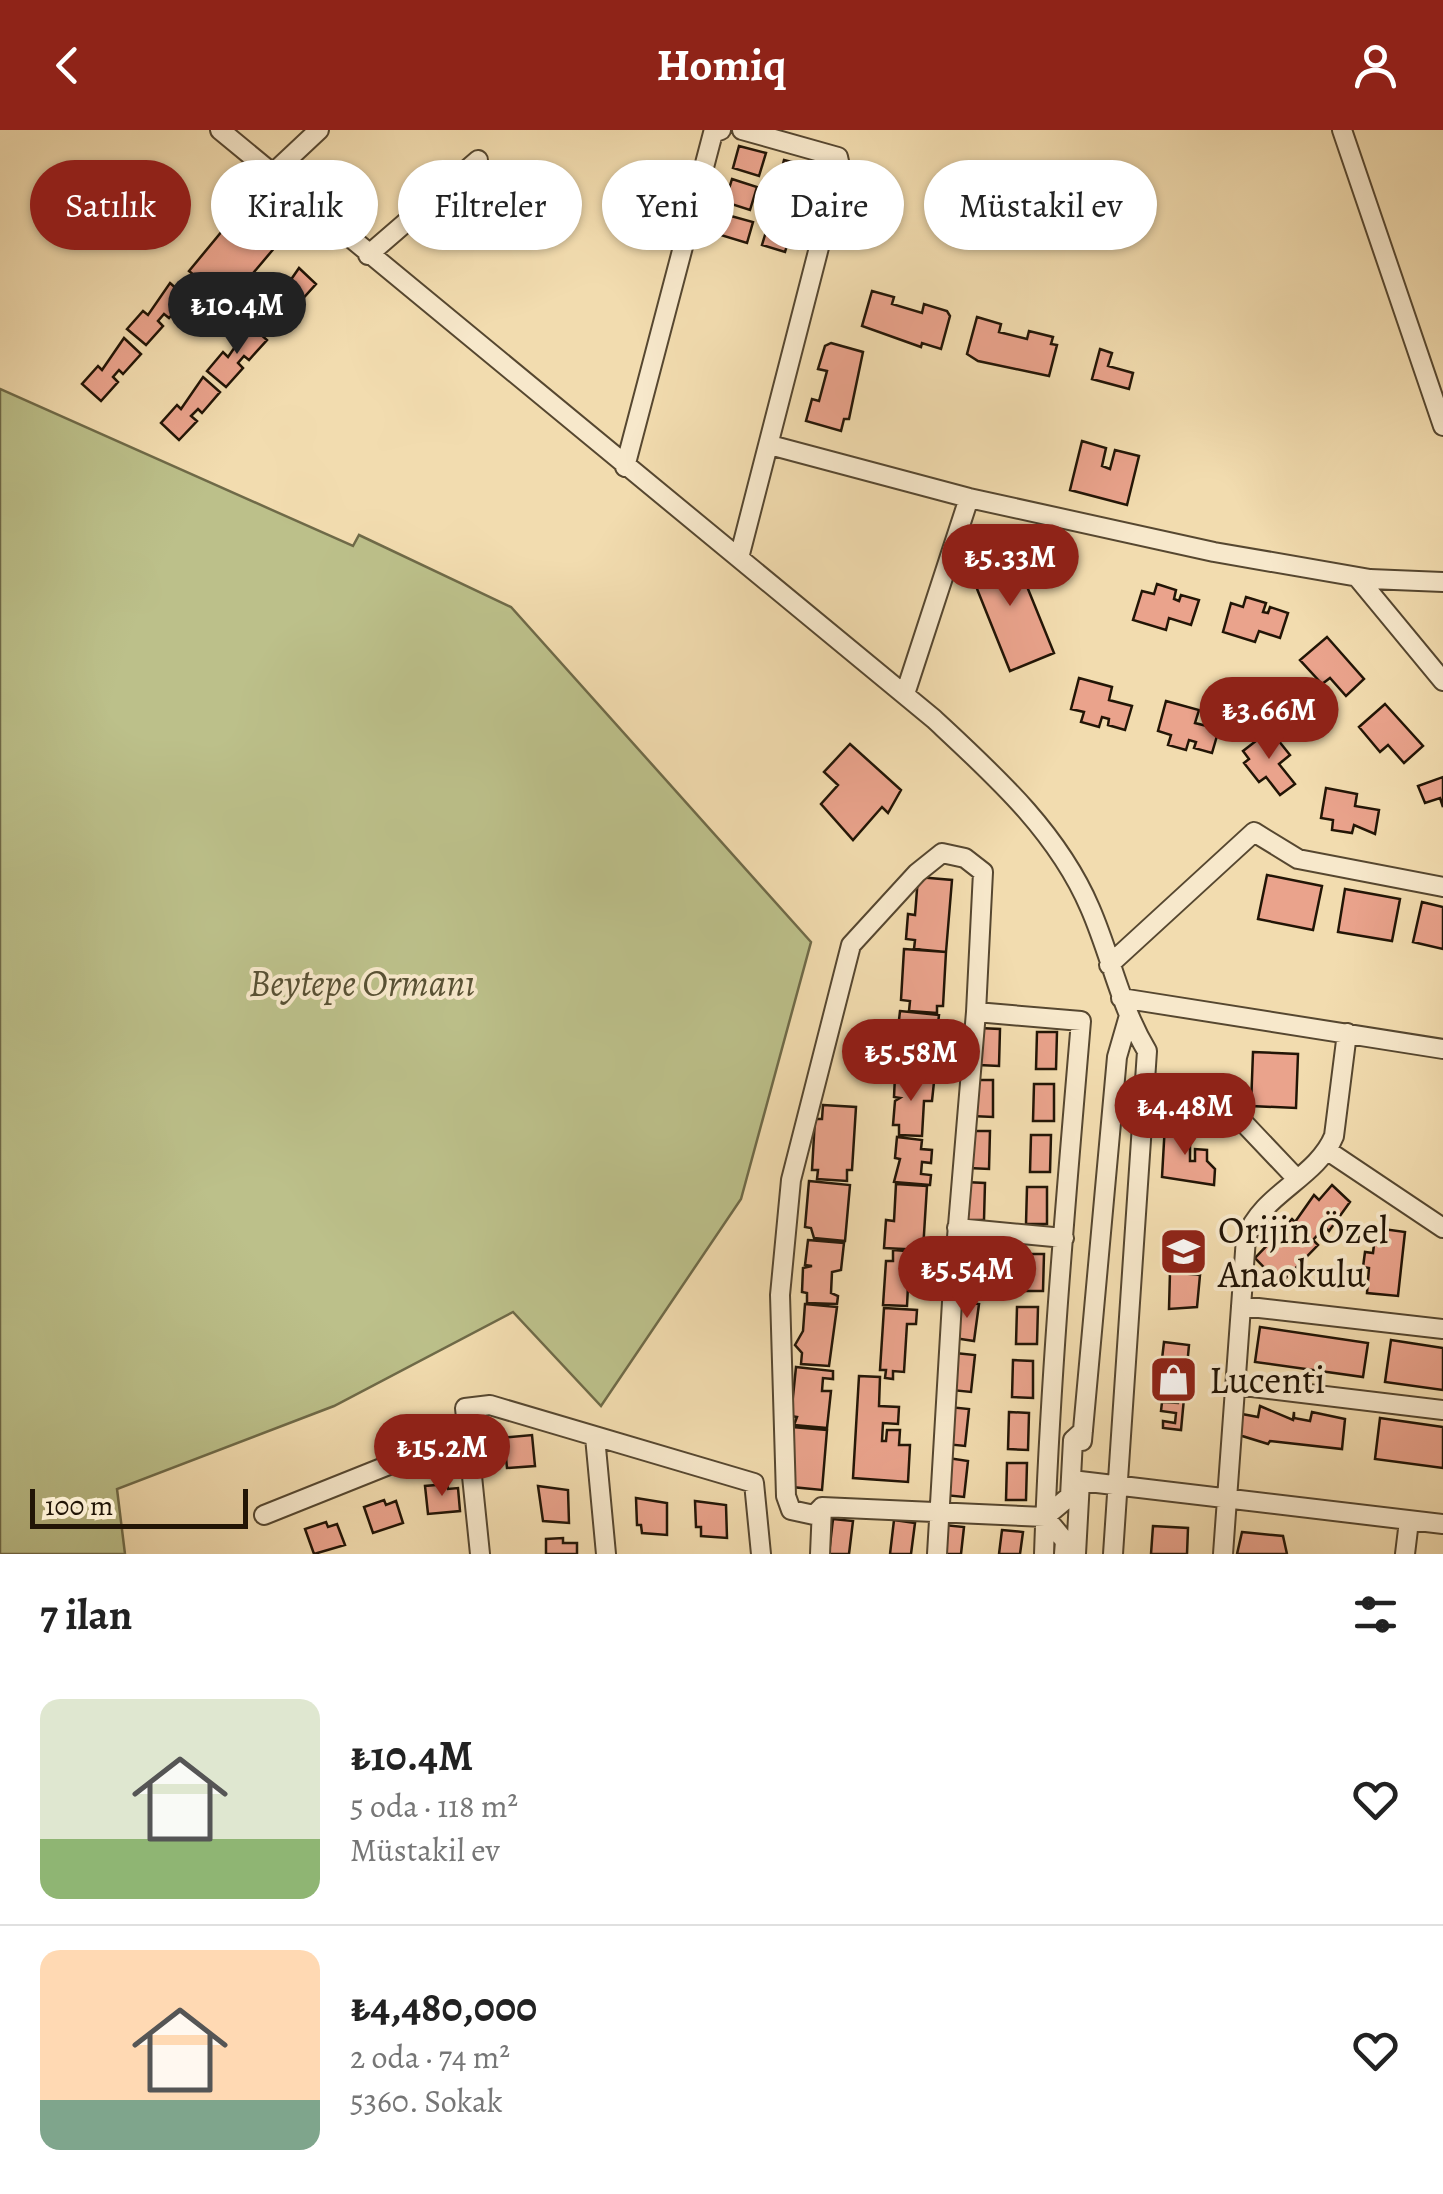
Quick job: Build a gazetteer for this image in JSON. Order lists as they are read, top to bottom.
{
  "parks": ["Beytepe Ormanı"],
  "places": {
    "school or university": ["Orijin Özel Anaokulu"],
    "shop": ["Lucenti"]
  },
  "scale_bar": "100 m",
  "page": {
    "header": "Homiq",
    "chip": [
      "Satılık",
      "Kiralık",
      "Filtreler",
      "Yeni",
      "Daire",
      "Müstakil ev"
    ],
    "price": [
      "₺10.4M",
      "₺5.33M",
      "₺3.66M",
      "₺5.58M",
      "₺4.48M",
      "₺5.54M",
      "₺15.2M"
    ],
    "scale": "100 m",
    "heading": "7 ilan",
    "list": [
      {
        "name": "₺10.4M",
        "note": "5 oda · 118 m² · Müstakil ev"
      },
      {
        "name": "₺4,480,000",
        "note": "2 oda · 74 m² · 5360. Sokak"
      }
    ]
  }
}
